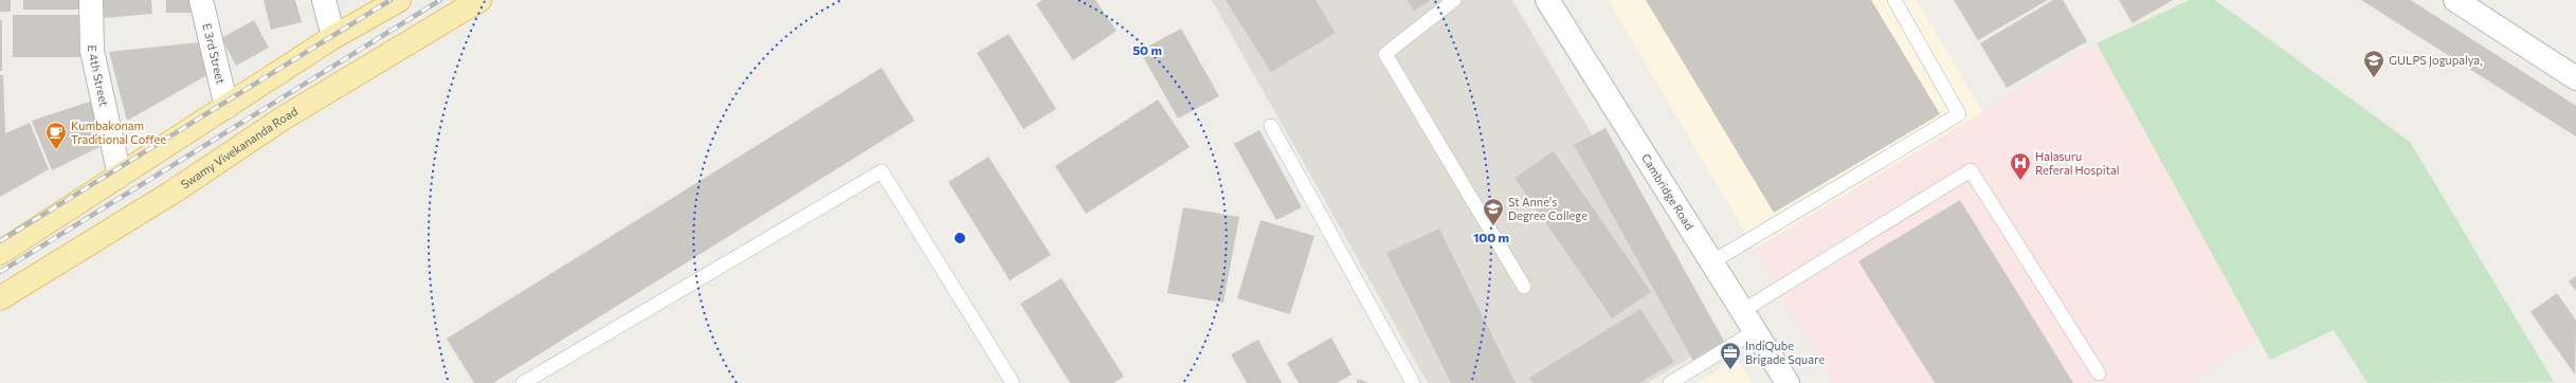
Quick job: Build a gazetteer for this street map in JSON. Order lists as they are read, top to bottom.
{
  "streets": {
    "main road": ["Swamy Vivekananda Road"],
    "street": ["E 3rd Street", "E 4th Street", "Cambridge Road"]
  },
  "places": {
    "school or university": ["GULPS Jogupalya,", "St Anne's Degree College"],
    "cafe": ["Kumbakonam Traditional Coffee"],
    "hospital": ["Halasuru Referal Hospital"],
    "office": ["IndiQube Brigade Square"]
  },
  "rings": ["50 m", "100 m"]
}
